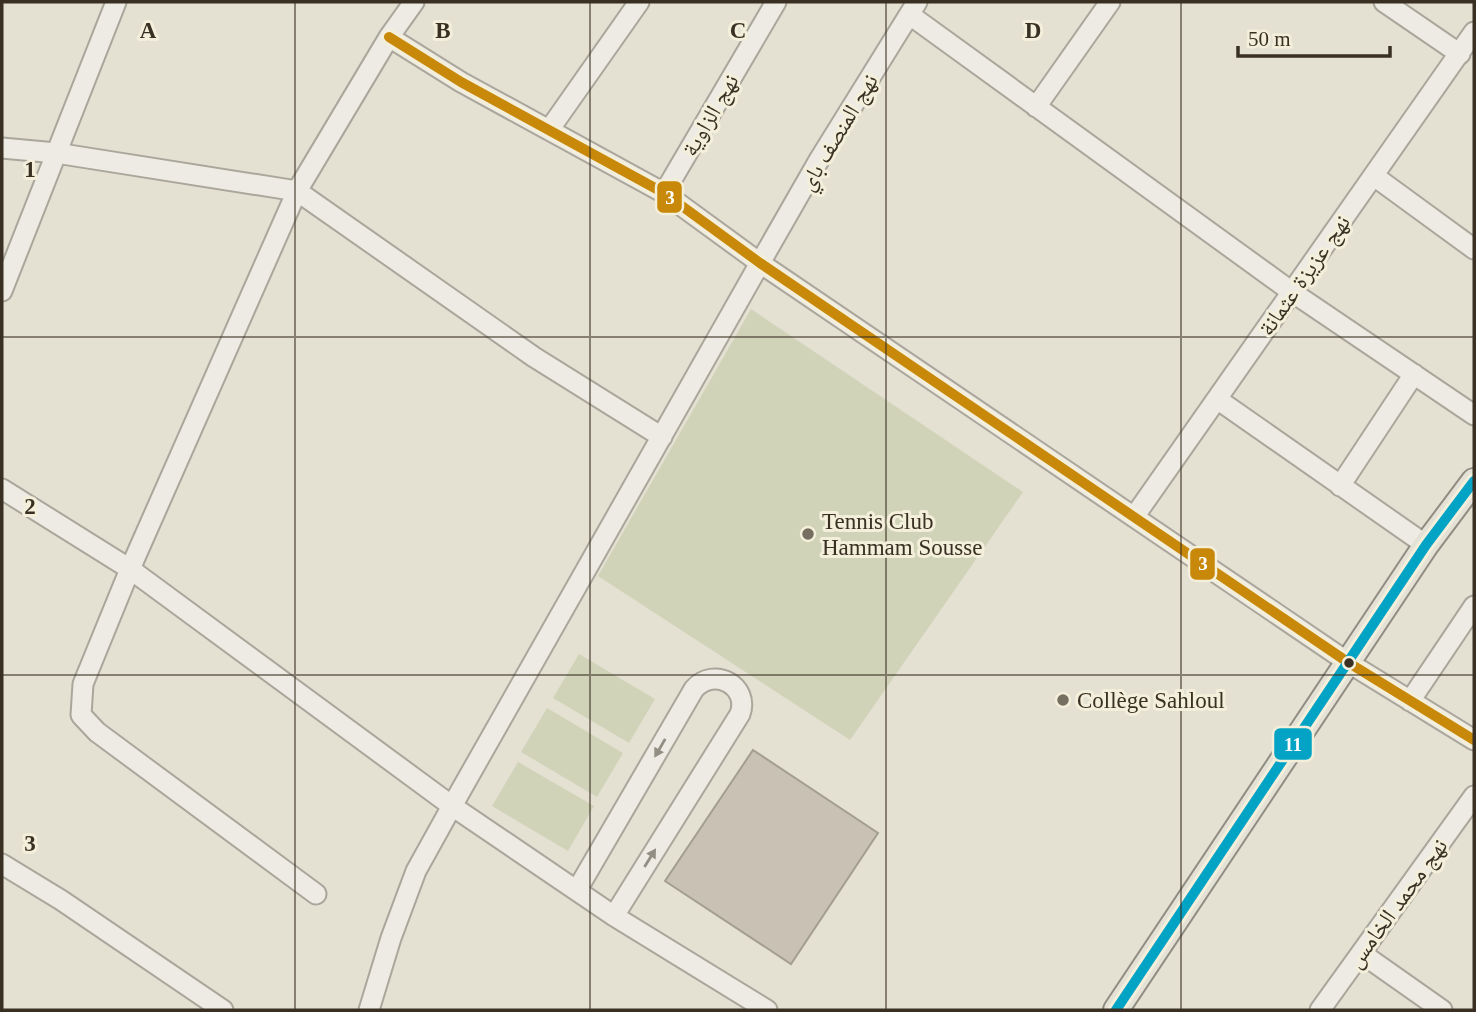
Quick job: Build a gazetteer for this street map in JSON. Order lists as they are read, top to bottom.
{
  "streets": {
    "street": [
      "نهج الزاوية",
      "نهج المنصف باي",
      "نهج عزيزة عثمانة",
      "نهج محمد الخامس"
    ]
  },
  "places": ["Tennis Club Hammam Sousse", "Collège Sahloul"],
  "lines": ["transit line 3", "transit line 11"],
  "scale_bar": "50 m",
  "grid": {
    "columns": [
      "A",
      "B",
      "C",
      "D"
    ],
    "rows": ["1", "2", "3"]
  }
}
